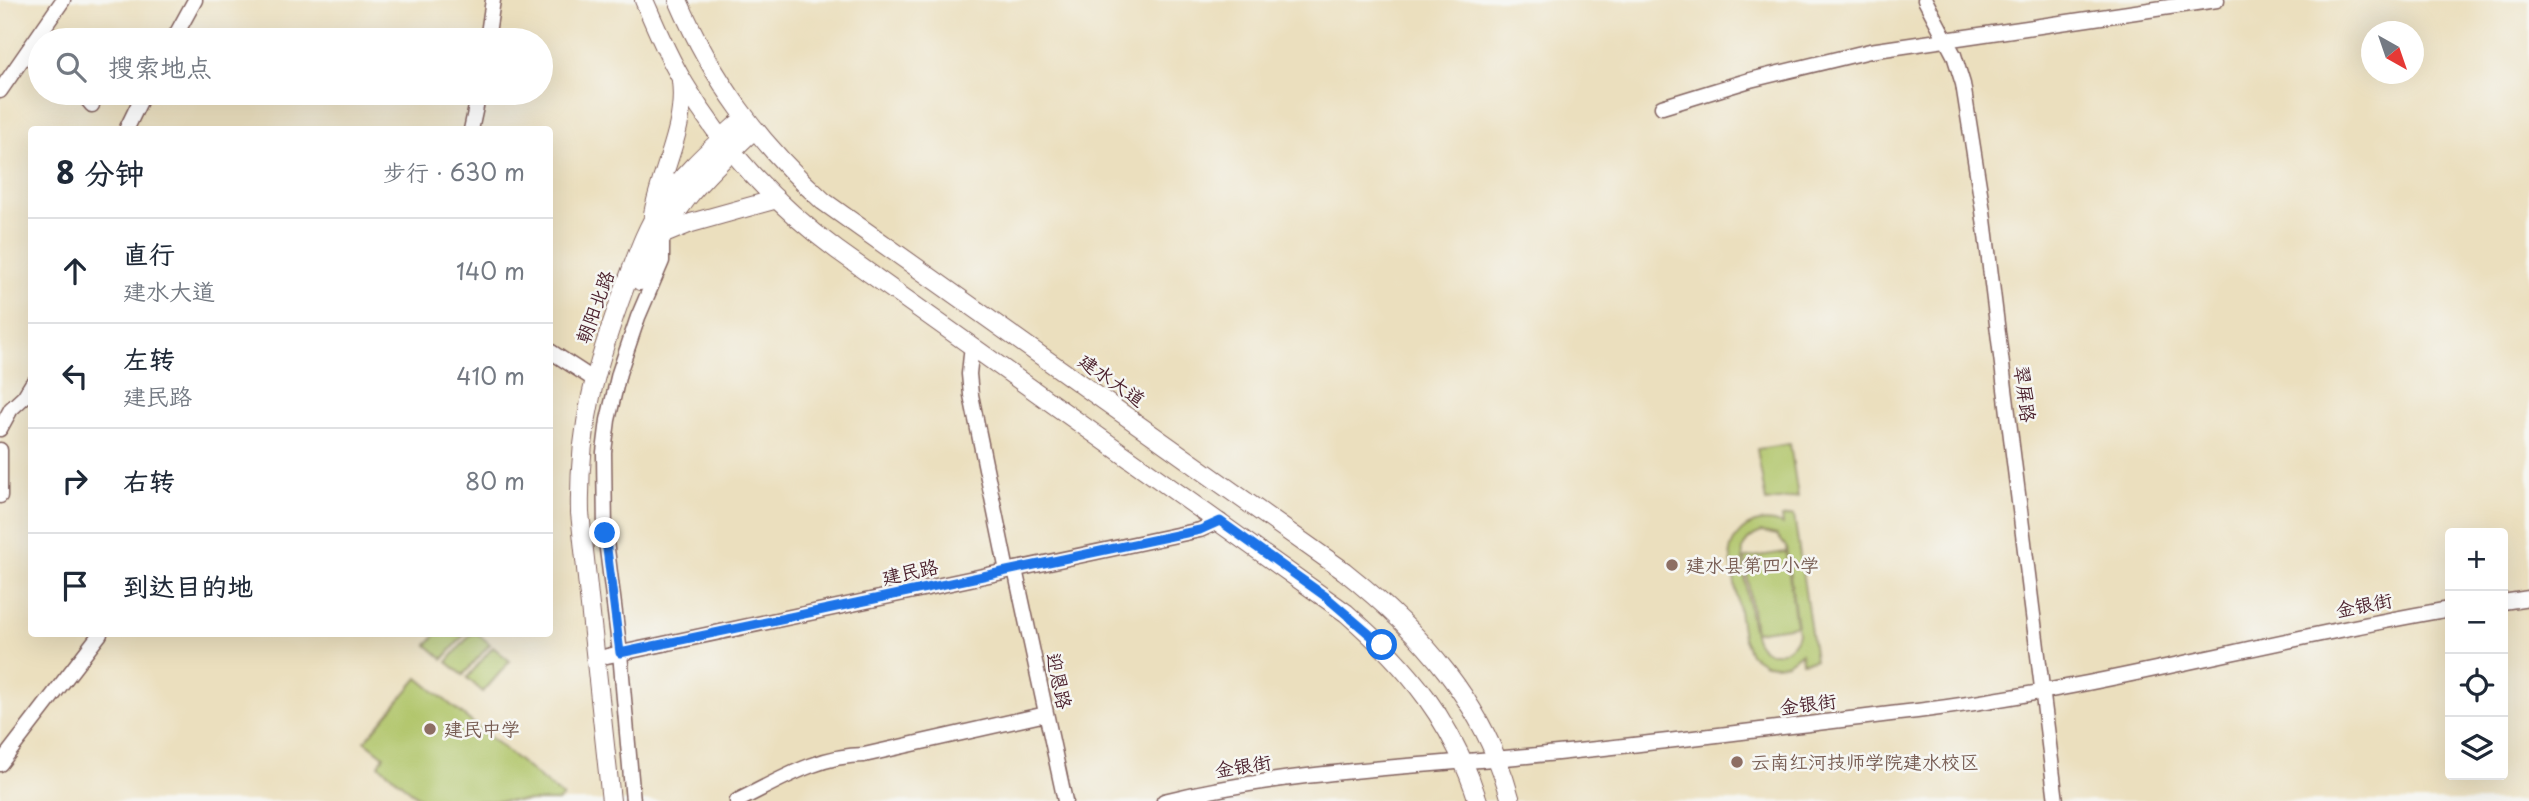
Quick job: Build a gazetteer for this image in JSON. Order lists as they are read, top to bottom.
{
  "streets": {
    "main road": ["朝阳北路", "建水大道"],
    "street": [
      "翠屏路",
      "建民路",
      "金银街",
      "迎恩路"
    ]
  },
  "crossings": [
    ["朝阳北路", "建水大道"],
    ["朝阳北路", "建民路"],
    ["建水大道", "金银街"],
    ["翠屏路", "金银街"],
    ["建民路", "迎恩路"]
  ],
  "places": ["建水县第四小学", "建民中学", "云南红河技师学院建水校区"],
  "north": "bottom right",
  "page": {
    "search": "搜索地点",
    "heading": ["8 分钟", "步行 · 630 m"],
    "list": [
      ["直行", "建水大道", "140 m"],
      ["左转", "建民路", "410 m"],
      ["右转", "80 m"],
      "到达目的地"
    ],
    "map_buttons": ["+", "−"]
  }
}
